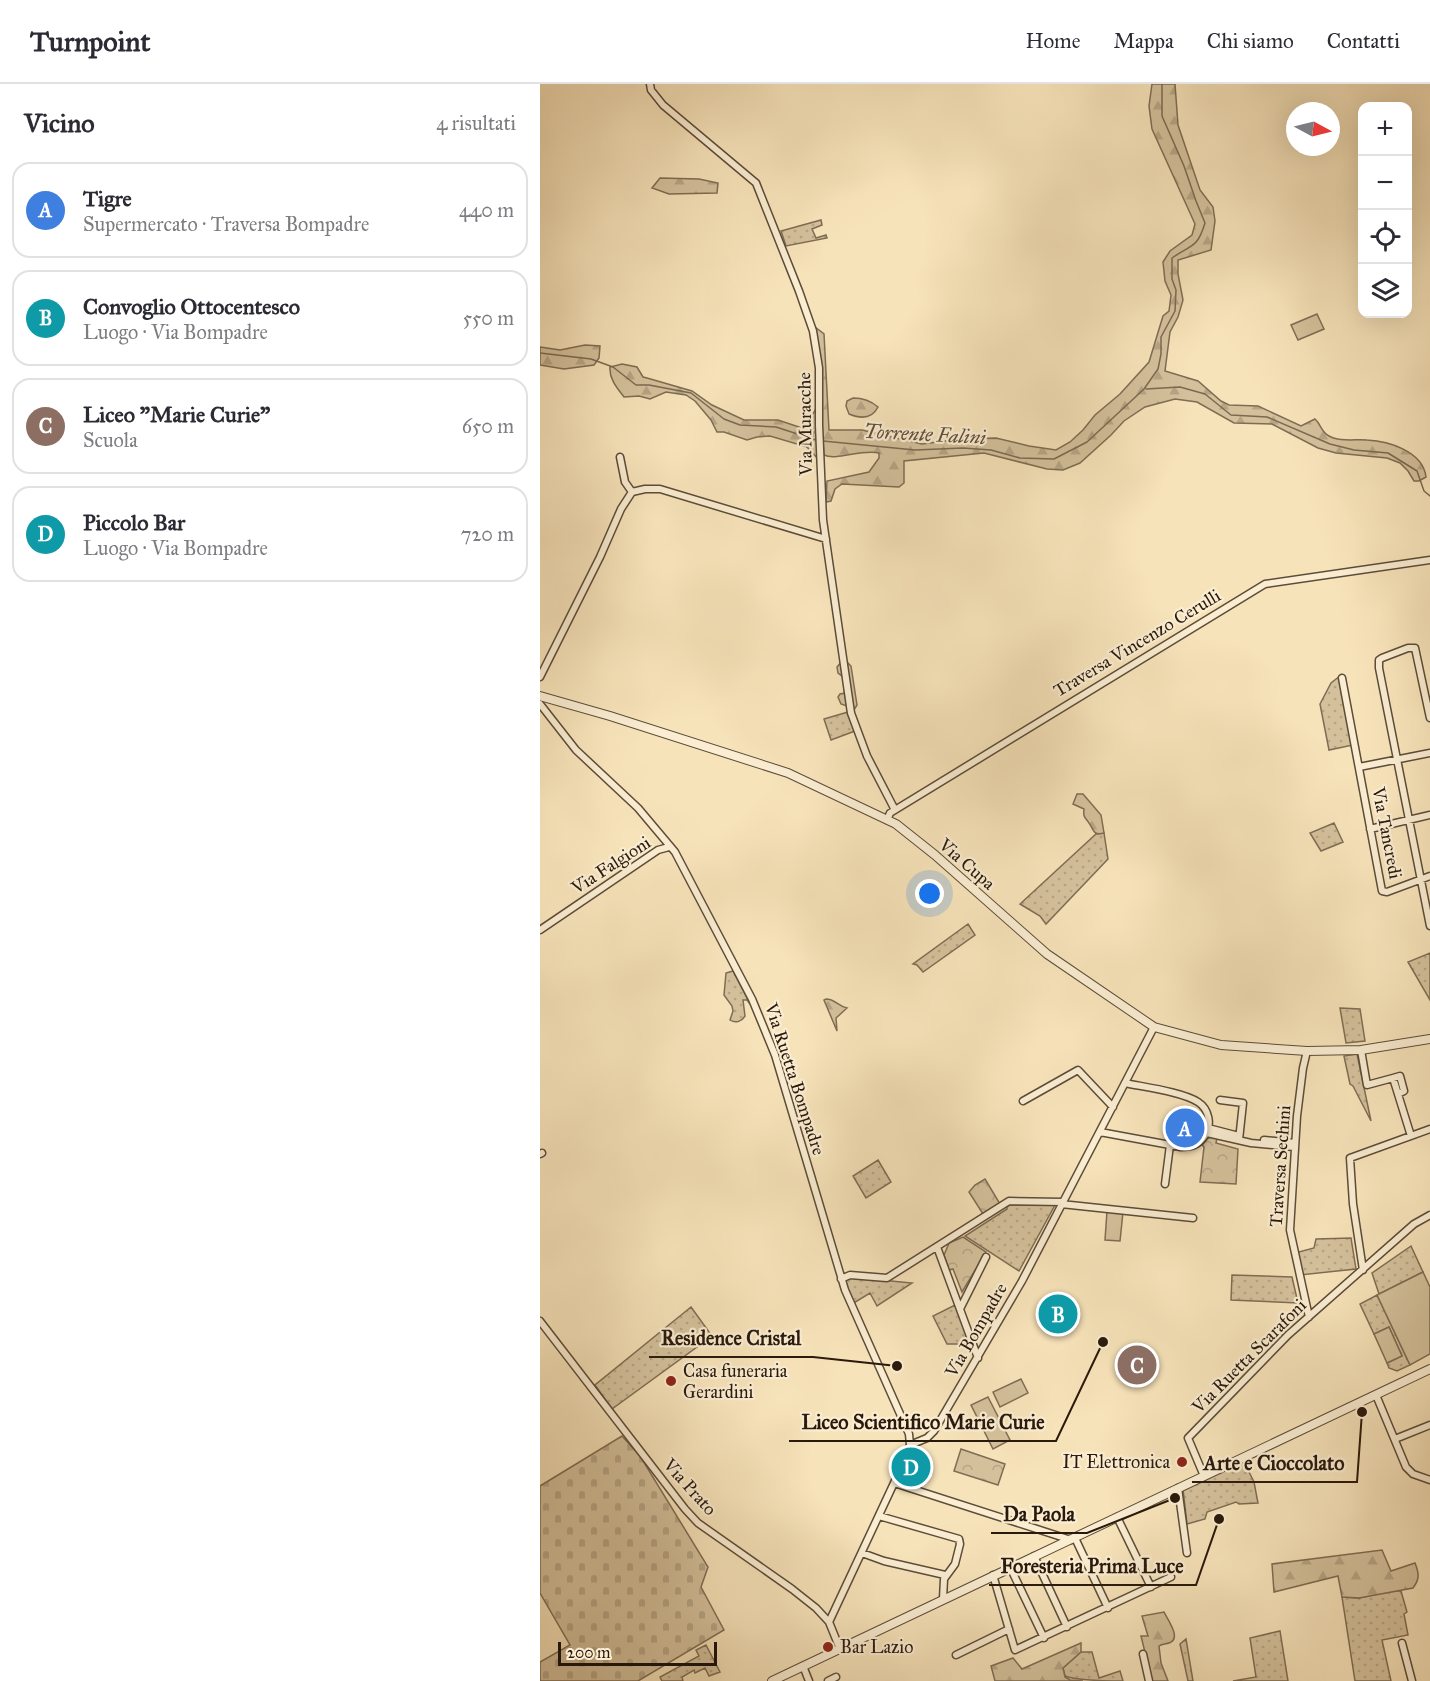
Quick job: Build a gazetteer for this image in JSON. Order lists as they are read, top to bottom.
{
  "streets": {
    "street": [
      "Via Muracche",
      "Traversa Vincenzo Cerulli",
      "Via Tancredi",
      "Via Cupa",
      "Via Falgioni",
      "Via Ruetta Bompadre",
      "Traversa Sechini",
      "Via Bompadre",
      "Via Ruetta Scarafoni",
      "Via Prato"
    ]
  },
  "crossings": [
    ["Via Muracche", "Traversa Vincenzo Cerulli"],
    ["Traversa Vincenzo Cerulli", "Via Cupa"],
    ["Via Cupa", "Traversa Sechini"],
    ["Via Cupa", "Via Bompadre"],
    ["Via Falgioni", "Via Ruetta Bompadre"],
    ["Via Ruetta Bompadre", "Via Bompadre"],
    ["Traversa Sechini", "Via Ruetta Scarafoni"]
  ],
  "water": ["Torrente Falini"],
  "places": [
    "Liceo Scientifico Marie Curie",
    "Residence Cristal",
    "Casa funeraria Gerardini",
    "Arte e Cioccolato",
    "IT Elettronica",
    "Da Paola",
    "Foresteria Prima Luce",
    "Bar Lazio"
  ],
  "scale_bar": "200 m",
  "north": "right",
  "page": {
    "header": "Turnpoint",
    "nav": [
      "Home",
      "Mappa",
      "Chi siamo",
      "Contatti"
    ],
    "heading": ["Vicino", "4 risultati"],
    "map_buttons": ["+", "−"],
    "list": [
      {
        "mark": "A",
        "name": "Tigre",
        "note": "Supermercato · Traversa Bompadre",
        "value": "440 m"
      },
      {
        "mark": "B",
        "name": "Convoglio Ottocentesco",
        "note": "Luogo · Via Bompadre",
        "value": "550 m"
      },
      {
        "mark": "C",
        "name": "Liceo \"Marie Curie\"",
        "note": "Scuola",
        "value": "650 m"
      },
      {
        "mark": "D",
        "name": "Piccolo Bar",
        "note": "Luogo · Via Bompadre",
        "value": "720 m"
      }
    ],
    "pins": [
      "A",
      "B",
      "C",
      "D"
    ],
    "scale": "200 m"
  }
}
